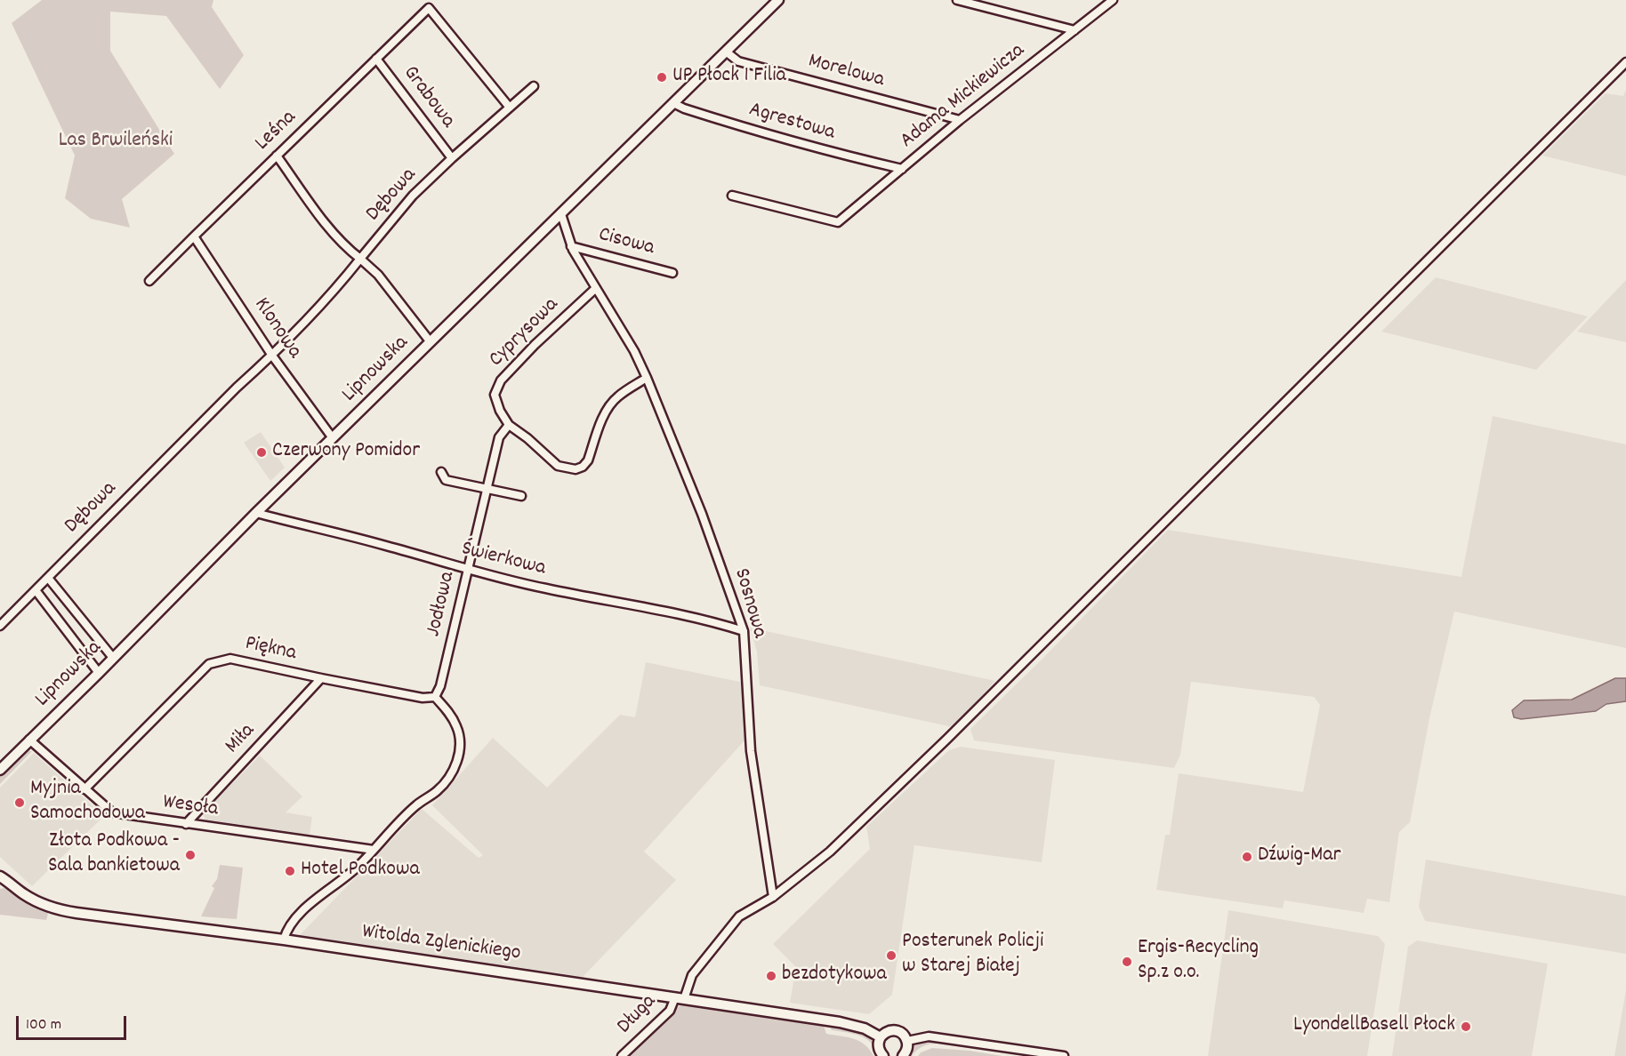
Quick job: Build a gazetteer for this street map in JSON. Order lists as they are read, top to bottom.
{
  "streets": {
    "main road": ["Lipnowska", "Witolda Zglenickiego"],
    "street": [
      "Morelowa",
      "Adama Mickiewicza",
      "Grabowa",
      "Agrestowa",
      "Leśna",
      "Dębowa",
      "Cisowa",
      "Klonowa",
      "Cyprysowa",
      "Świerkowa",
      "Sosnowa",
      "Jodłowa",
      "Piękna",
      "Miła",
      "Wesoła",
      "Długa"
    ]
  },
  "crossings": [
    ["Morelowa", "Adama Mickiewicza"],
    ["Morelowa", "Lipnowska"],
    ["Adama Mickiewicza", "Agrestowa"],
    ["Grabowa", "Leśna"],
    ["Grabowa", "Dębowa"],
    ["Agrestowa", "Lipnowska"],
    ["Leśna", "Dębowa"],
    ["Leśna", "Klonowa"],
    ["Dębowa", "Klonowa"],
    ["Cisowa", "Sosnowa"],
    ["Klonowa", "Lipnowska"],
    ["Cyprysowa", "Sosnowa"],
    ["Cyprysowa", "Jodłowa"],
    ["Lipnowska", "Świerkowa"],
    ["Lipnowska", "Sosnowa"],
    ["Lipnowska", "Wesoła"],
    ["Świerkowa", "Sosnowa"],
    ["Świerkowa", "Jodłowa"],
    ["Jodłowa", "Piękna"],
    ["Piękna", "Miła"],
    ["Piękna", "Wesoła"],
    ["Miła", "Wesoła"],
    ["Witolda Zglenickiego", "Długa"]
  ],
  "parks": ["Las Brwileński"],
  "places": [
    "UP Płock 1 Filia",
    "Czerwony Pomidor",
    "Myjnia Samochodowa",
    "Złota Podkowa - Sala bankietowa",
    "Dźwig-Mar",
    "Hotel Podkowa",
    "Posterunek Policji w Starej Białej",
    "Ergis-Recycling Sp.z o.o.",
    "bezdotykowa",
    "LyondellBasell Płock"
  ],
  "scale_bar": "100 m"
}
